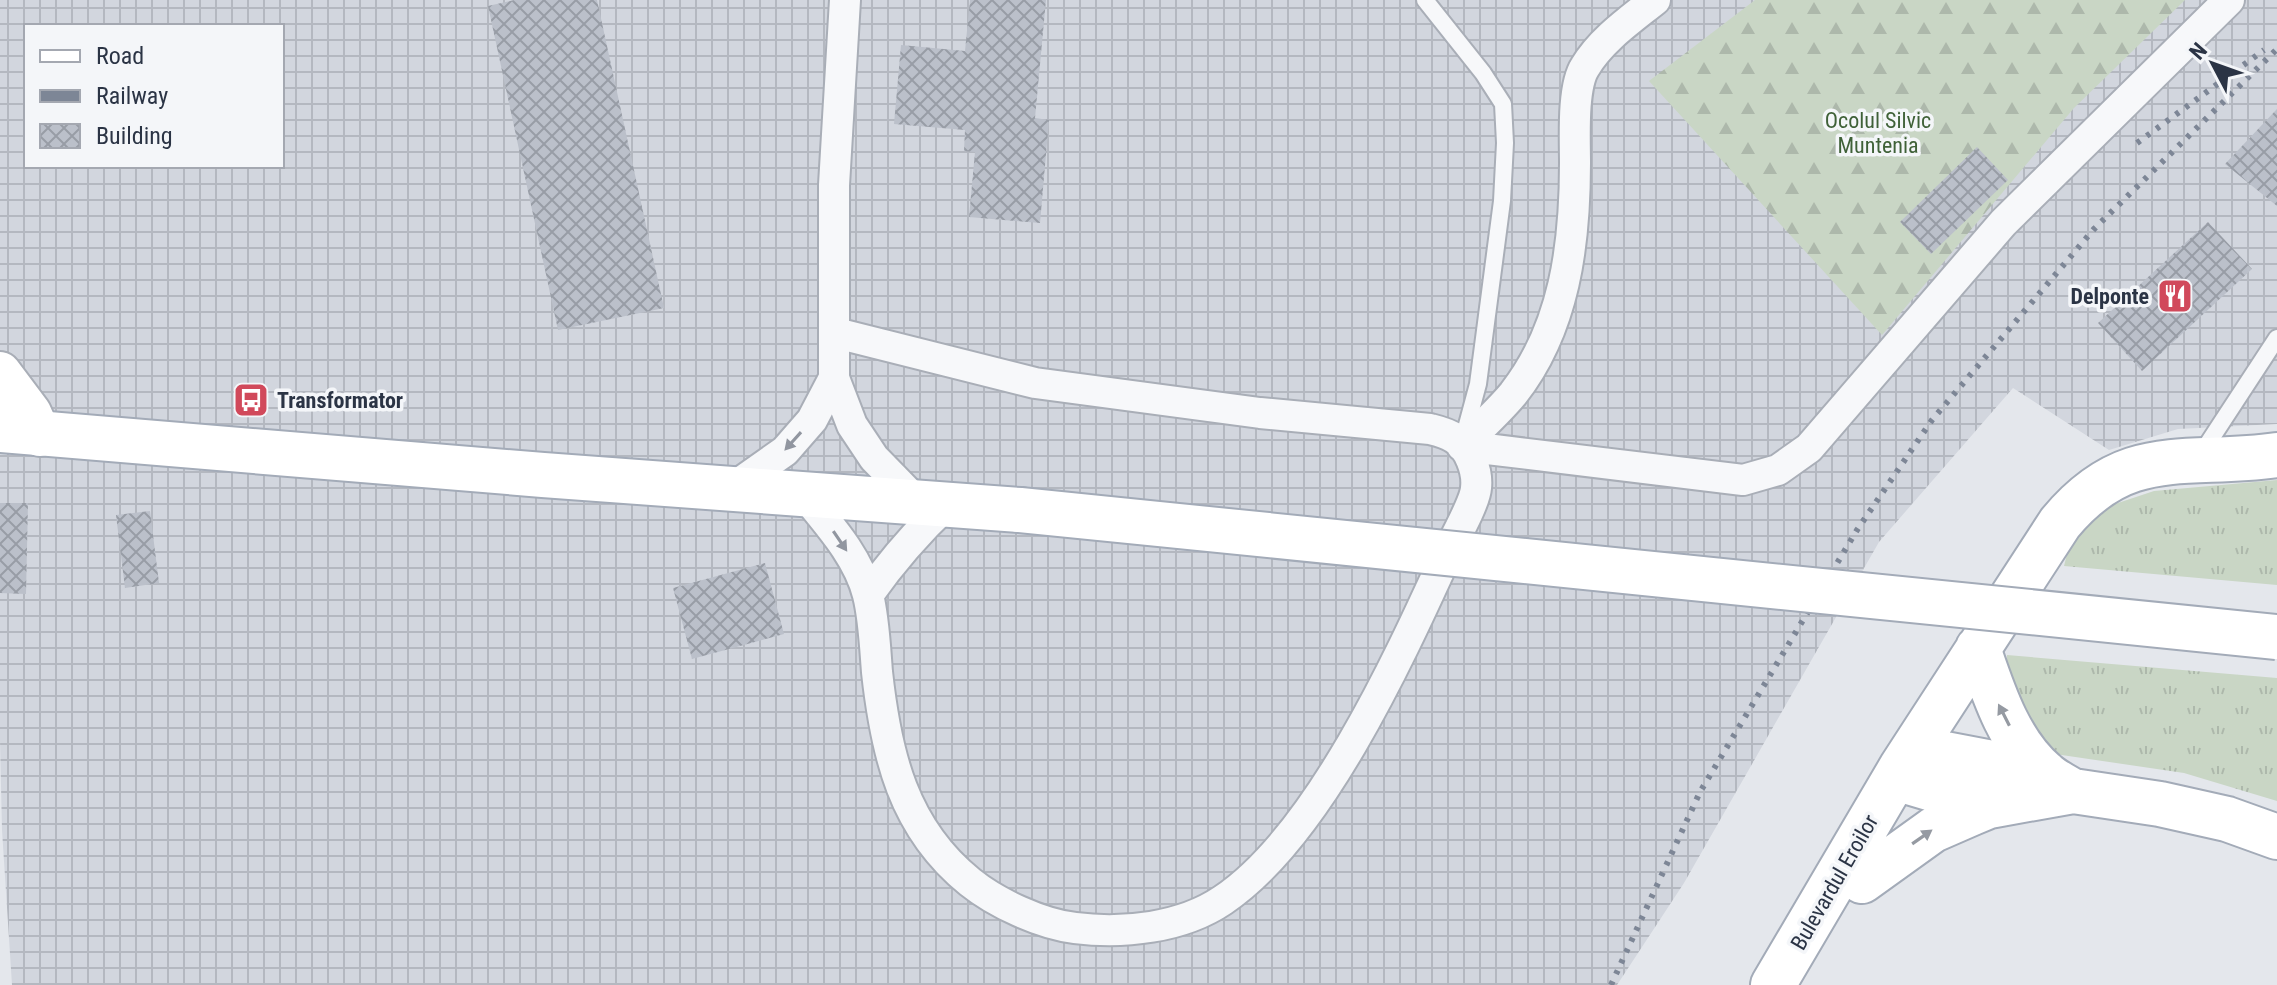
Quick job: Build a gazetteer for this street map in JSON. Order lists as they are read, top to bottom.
{
  "streets": {
    "main road": ["Bulevardul Eroilor"]
  },
  "parks": ["Ocolul Silvic Muntenia"],
  "places": {
    "restaurant": ["Delponte"],
    "bus stop": ["Transformator"]
  },
  "legend": ["Road", "Railway", "Building"],
  "north": "top left"
}
